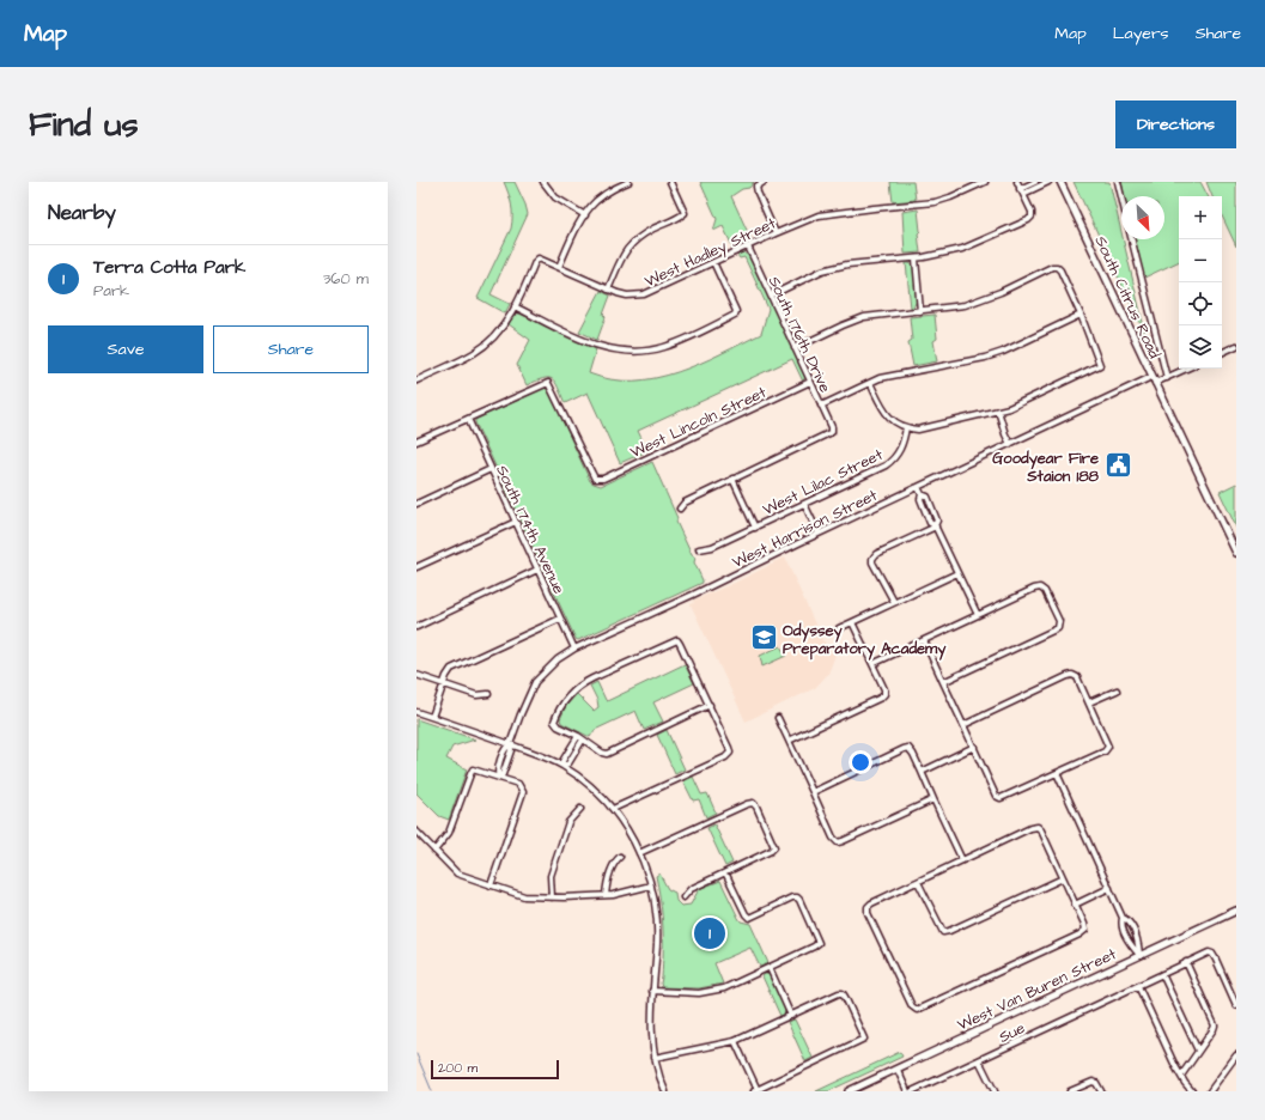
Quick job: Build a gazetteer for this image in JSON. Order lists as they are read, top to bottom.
{
  "streets": {
    "main road": ["South Citrus Road", "West Van Buren Street"],
    "street": [
      "West Hadley Street",
      "South 176th Drive",
      "West Lincoln Street",
      "West Lilac Street",
      "West Harrison Street",
      "South 174th Avenue",
      "Sue"
    ]
  },
  "crossings": [
    ["West Hadley Street", "South 176th Drive"],
    ["South Citrus Road", "West Harrison Street"],
    ["South 176th Drive", "West Lincoln Street"],
    ["West Lincoln Street", "South 174th Avenue"],
    ["West Harrison Street", "South 174th Avenue"]
  ],
  "places": {
    "public building": ["Goodyear Fire Staion 188"],
    "school or university": ["Odyssey Preparatory Academy"]
  },
  "scale_bar": "200 m",
  "north": "bottom right",
  "page": {
    "header": "Map",
    "nav": ["Map", "Layers", "Share"],
    "buttons": [
      "Directions",
      ["Save", "Share"]
    ],
    "title": "Find us",
    "heading": "Nearby",
    "map_buttons": ["+", "−"],
    "list": [
      {
        "mark": "1",
        "name": "Terra Cotta Park",
        "note": "Park",
        "value": "360 m"
      }
    ],
    "pins": "1",
    "scale": "200 m"
  }
}
